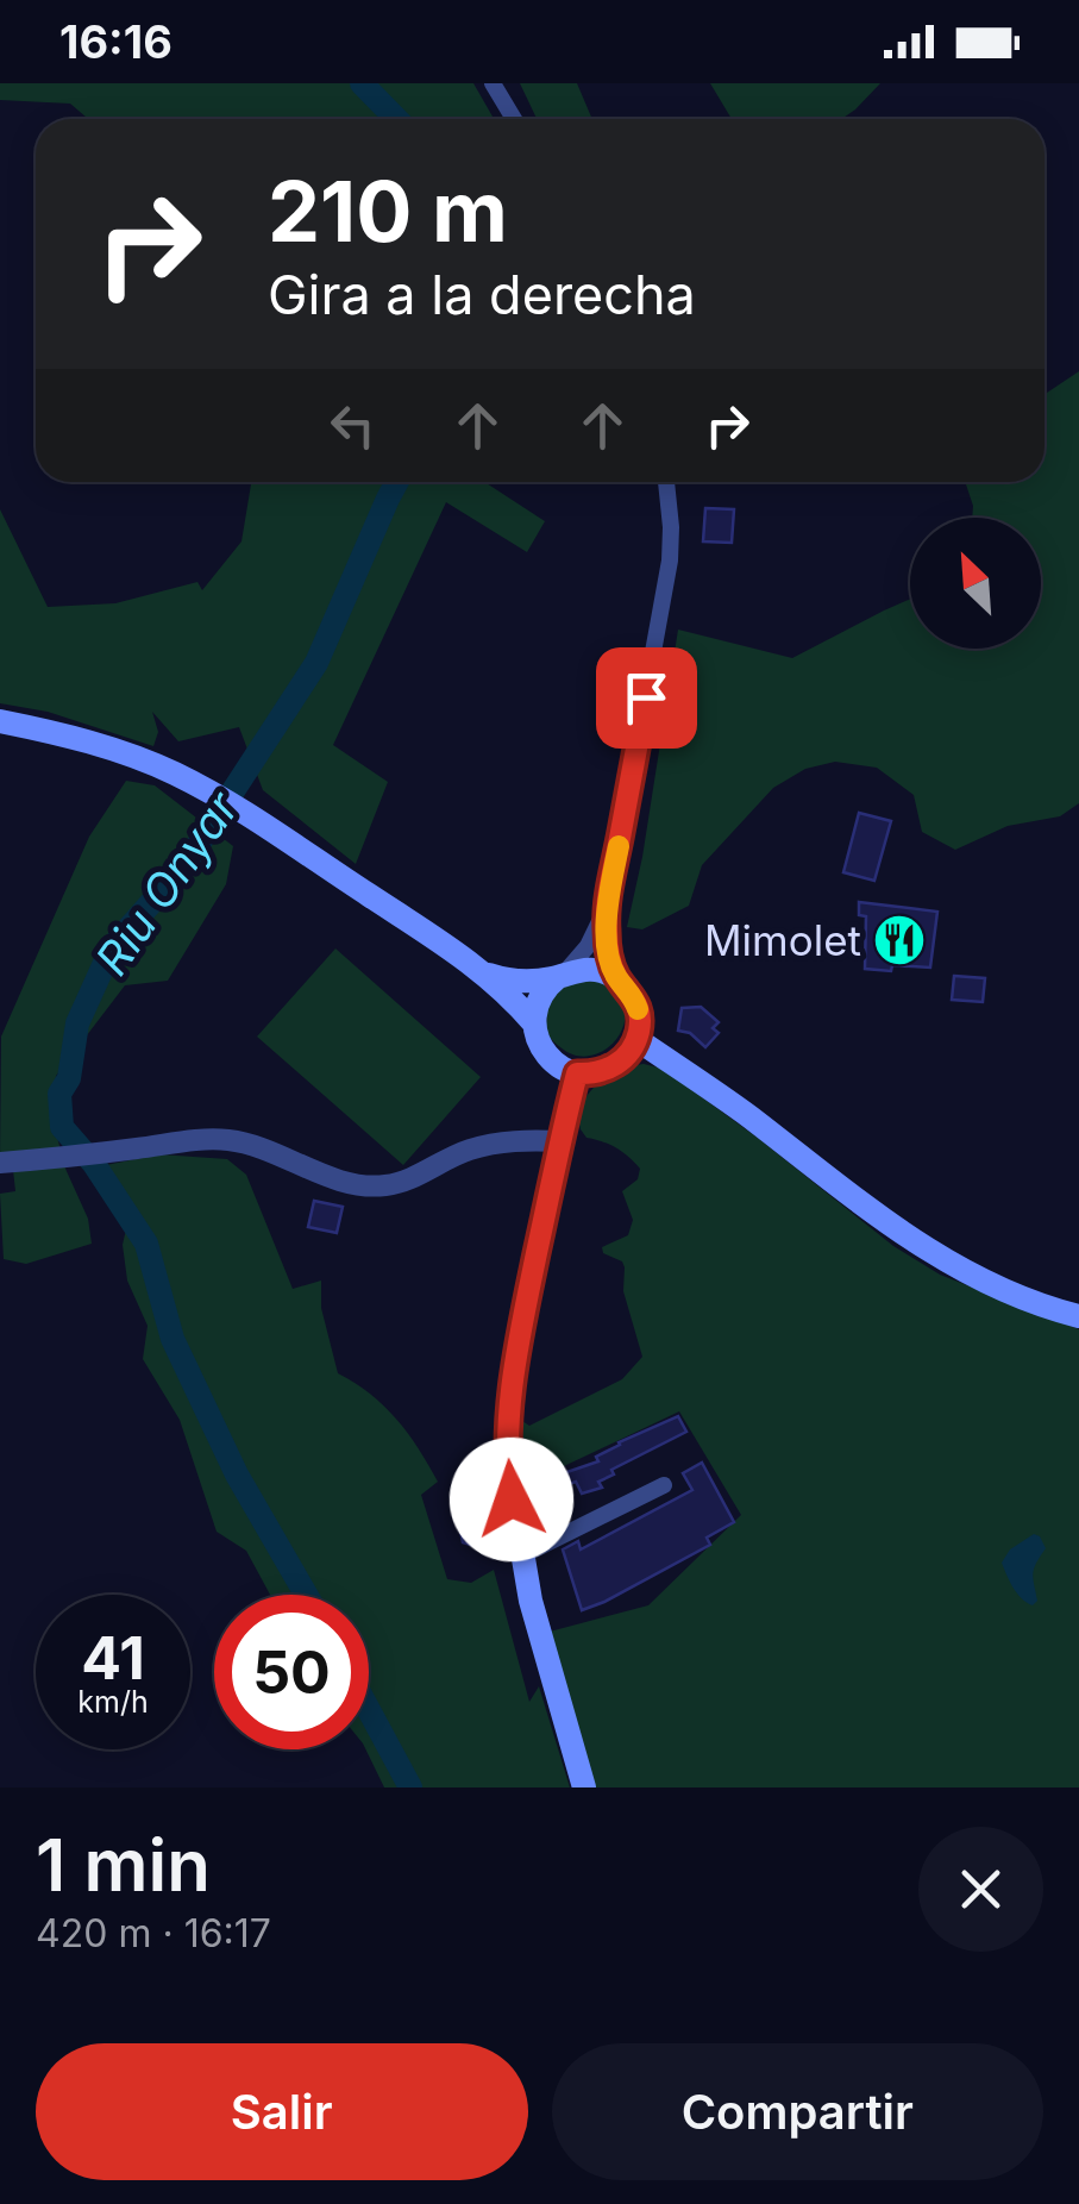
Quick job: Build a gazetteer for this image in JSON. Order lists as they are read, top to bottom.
{
  "water": ["Riu Onyar"],
  "places": {
    "restaurant": ["Mimolet"]
  },
  "north": "top left",
  "page": {
    "status": "16:16",
    "turn": ["210 m", "Gira a la derecha"],
    "speed": "41 km/h",
    "limit": "50",
    "heading": ["1 min", "420 m · 16:17"],
    "buttons": ["Salir", "Compartir"]
  }
}
